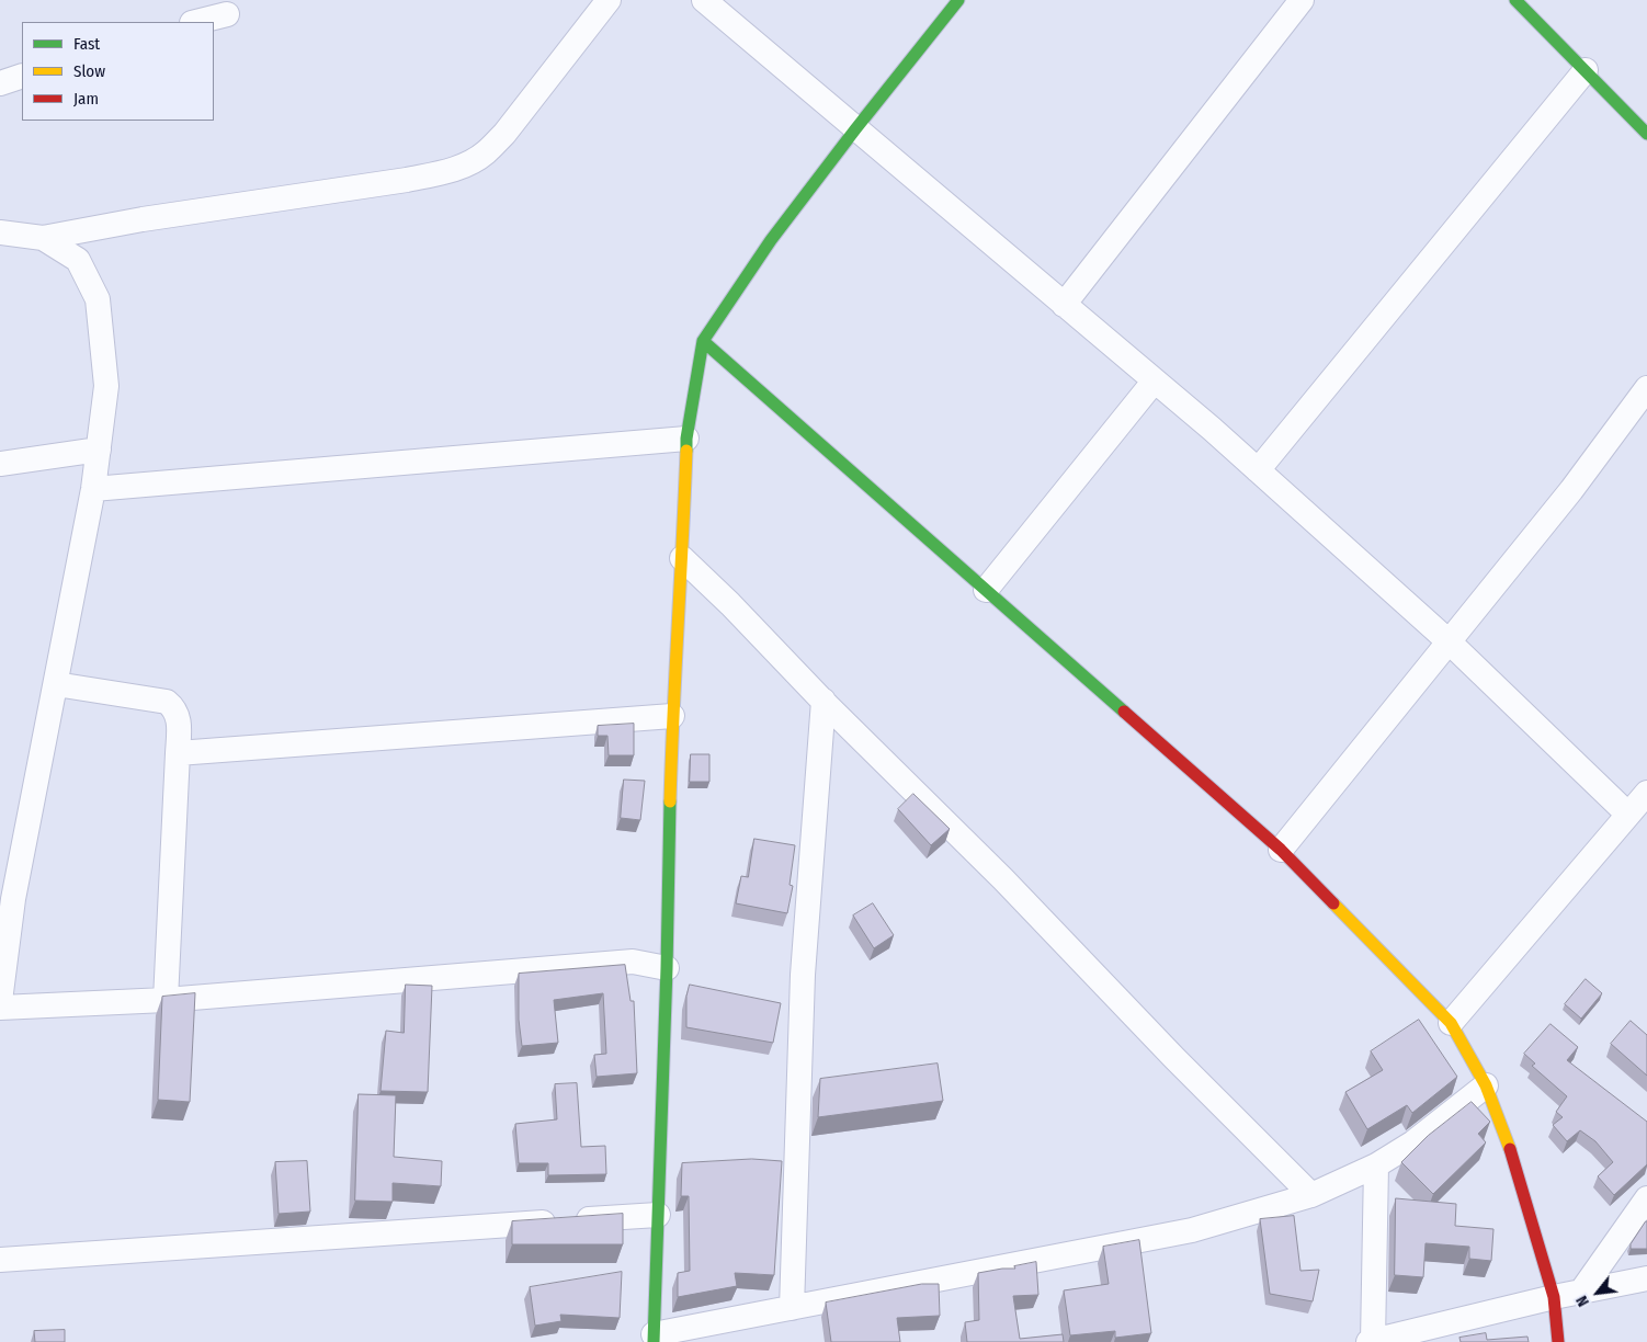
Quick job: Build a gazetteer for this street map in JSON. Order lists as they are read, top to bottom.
{
  "legend": ["Fast", "Slow", "Jam"],
  "north": "bottom left"
}
